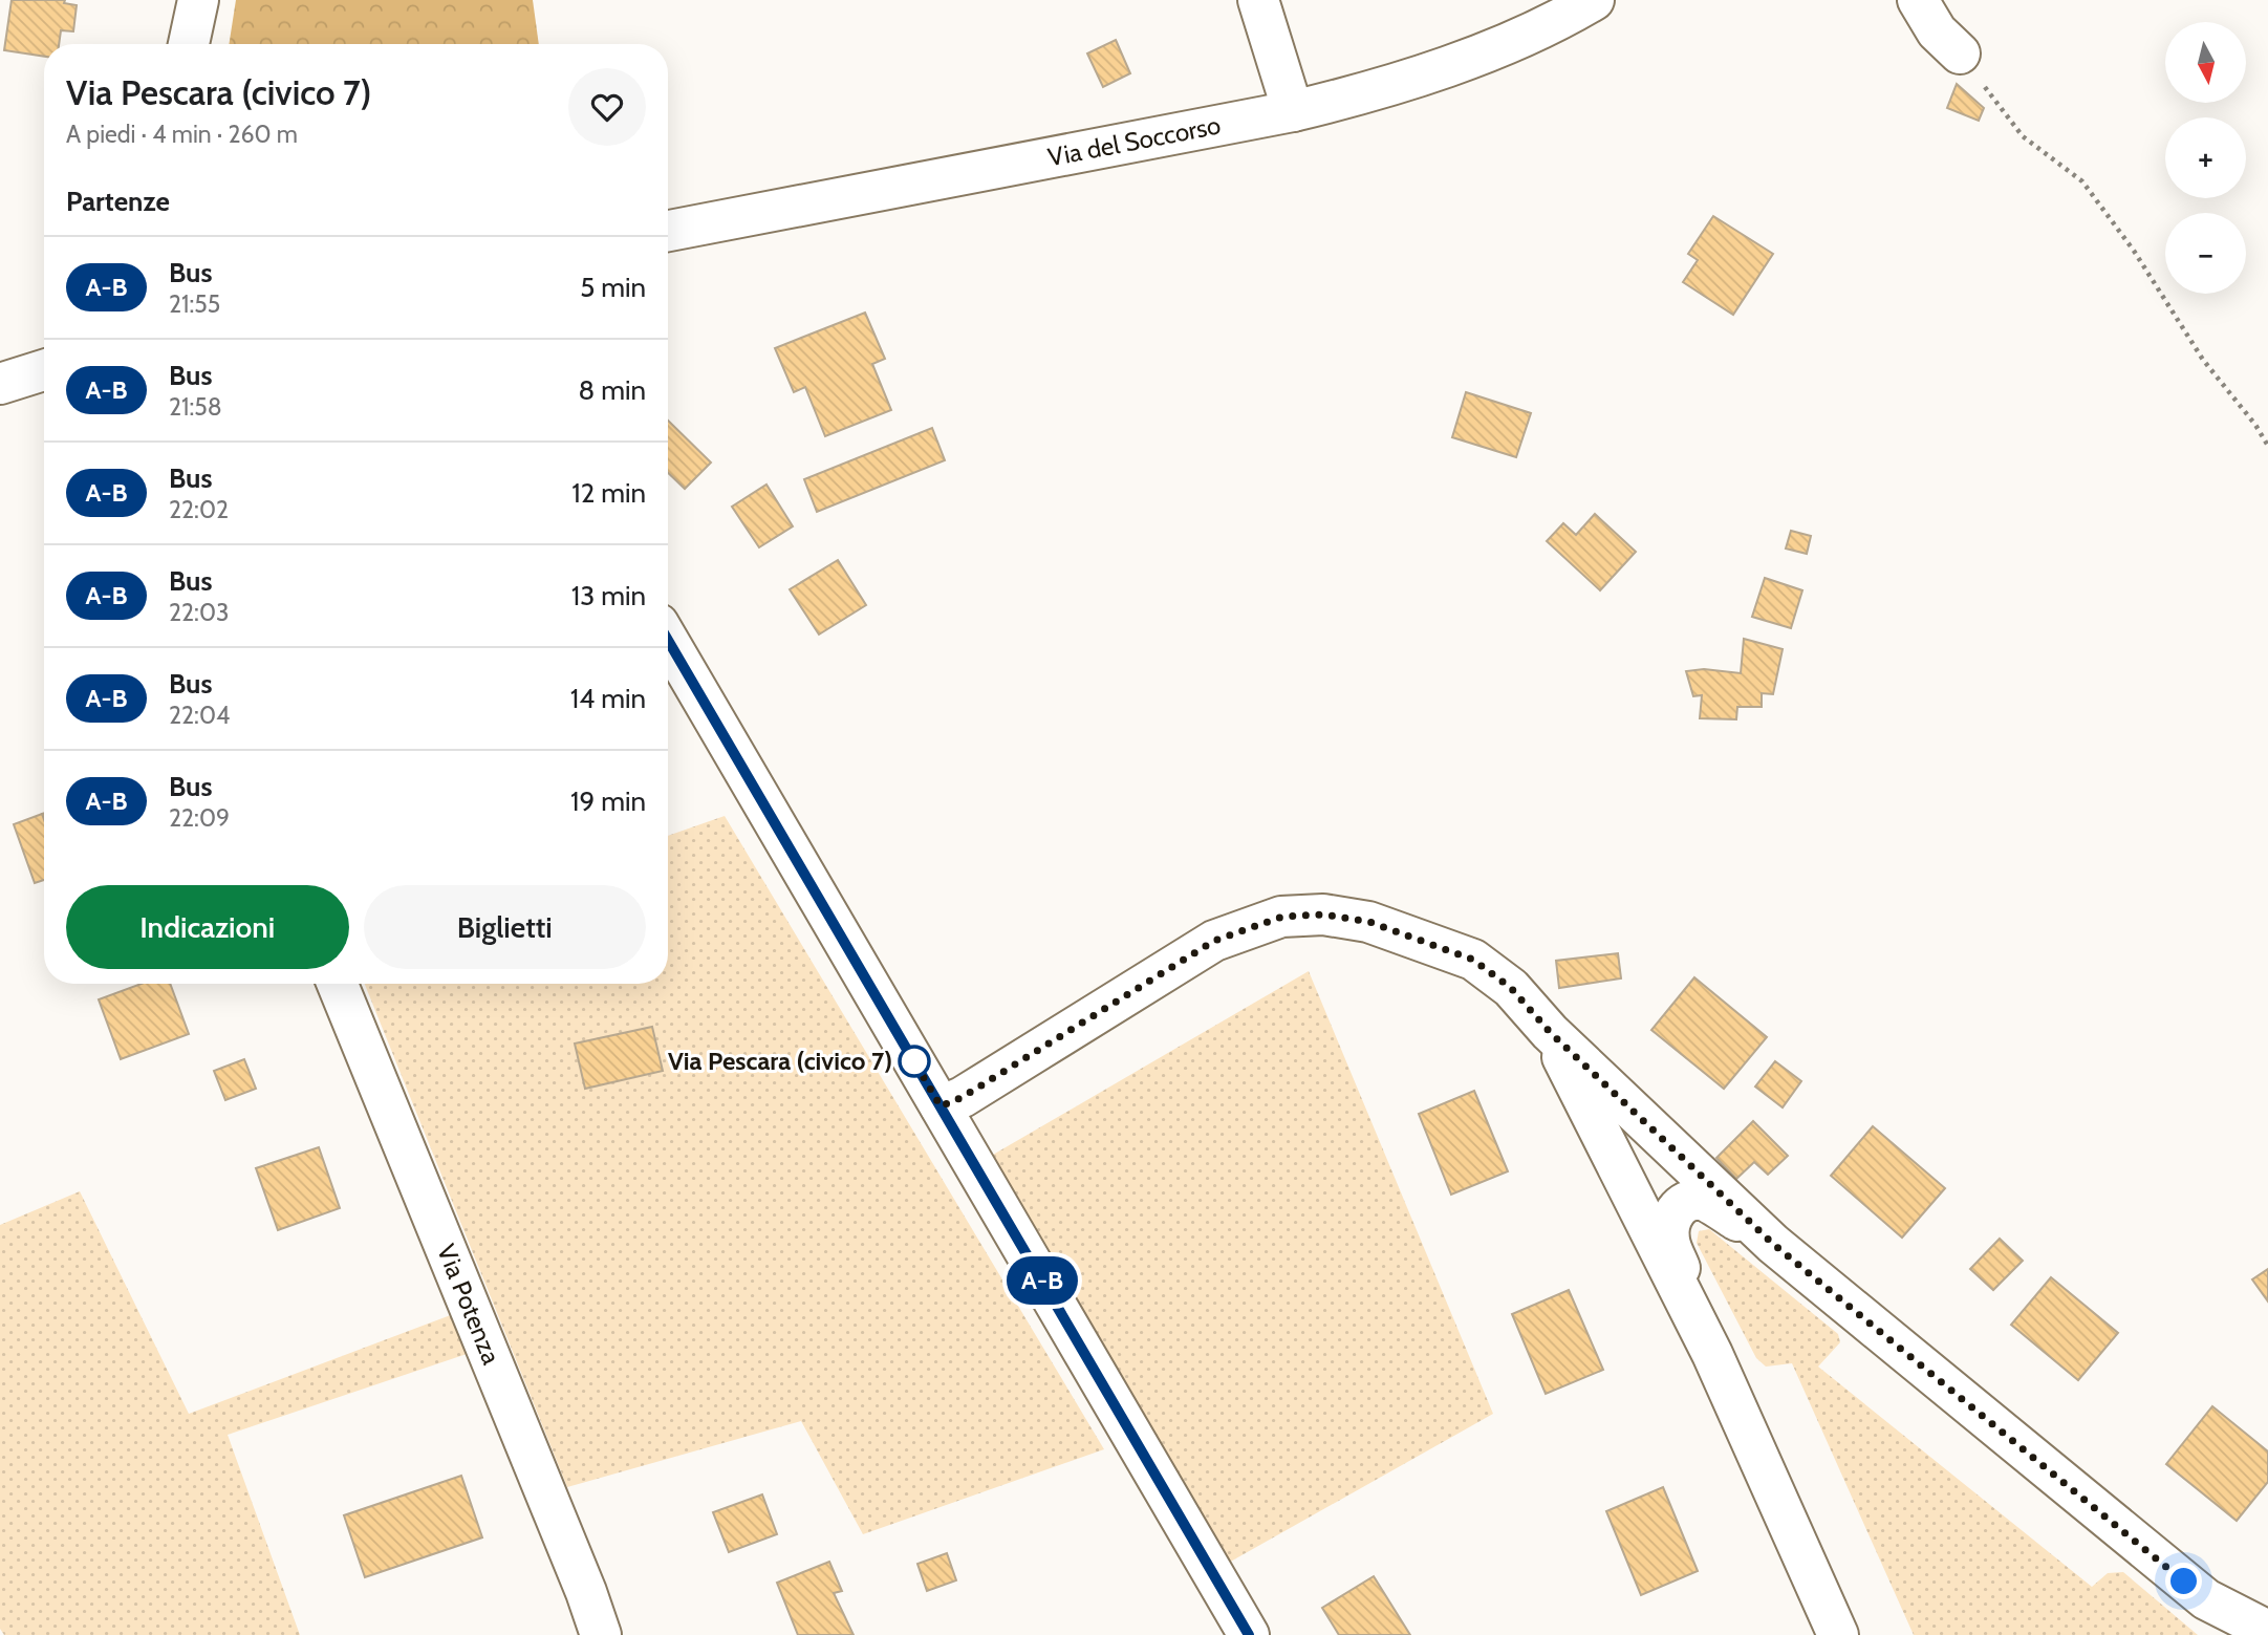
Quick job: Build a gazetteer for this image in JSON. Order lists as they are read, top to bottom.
{
  "streets": {
    "street": ["Via del Soccorso", "Via Potenza"]
  },
  "places": ["Via Pescara (civico 7)"],
  "lines": ["bus line A-B"],
  "north": "bottom",
  "page": {
    "on_map": "A-B",
    "map_buttons": ["+", "−"],
    "heading": [
      ["Via Pescara (civico 7)", "A piedi · 4 min · 260 m"],
      "Partenze"
    ],
    "list": [
      {
        "mark": "A-B",
        "name": "Bus",
        "note": "21:55",
        "value": "5 min"
      },
      {
        "mark": "A-B",
        "name": "Bus",
        "note": "21:58",
        "value": "8 min"
      },
      {
        "mark": "A-B",
        "name": "Bus",
        "note": "22:02",
        "value": "12 min"
      },
      {
        "mark": "A-B",
        "name": "Bus",
        "note": "22:03",
        "value": "13 min"
      },
      {
        "mark": "A-B",
        "name": "Bus",
        "note": "22:04",
        "value": "14 min"
      },
      {
        "mark": "A-B",
        "name": "Bus",
        "note": "22:09",
        "value": "19 min"
      }
    ],
    "buttons": ["Indicazioni", "Biglietti"]
  }
}
